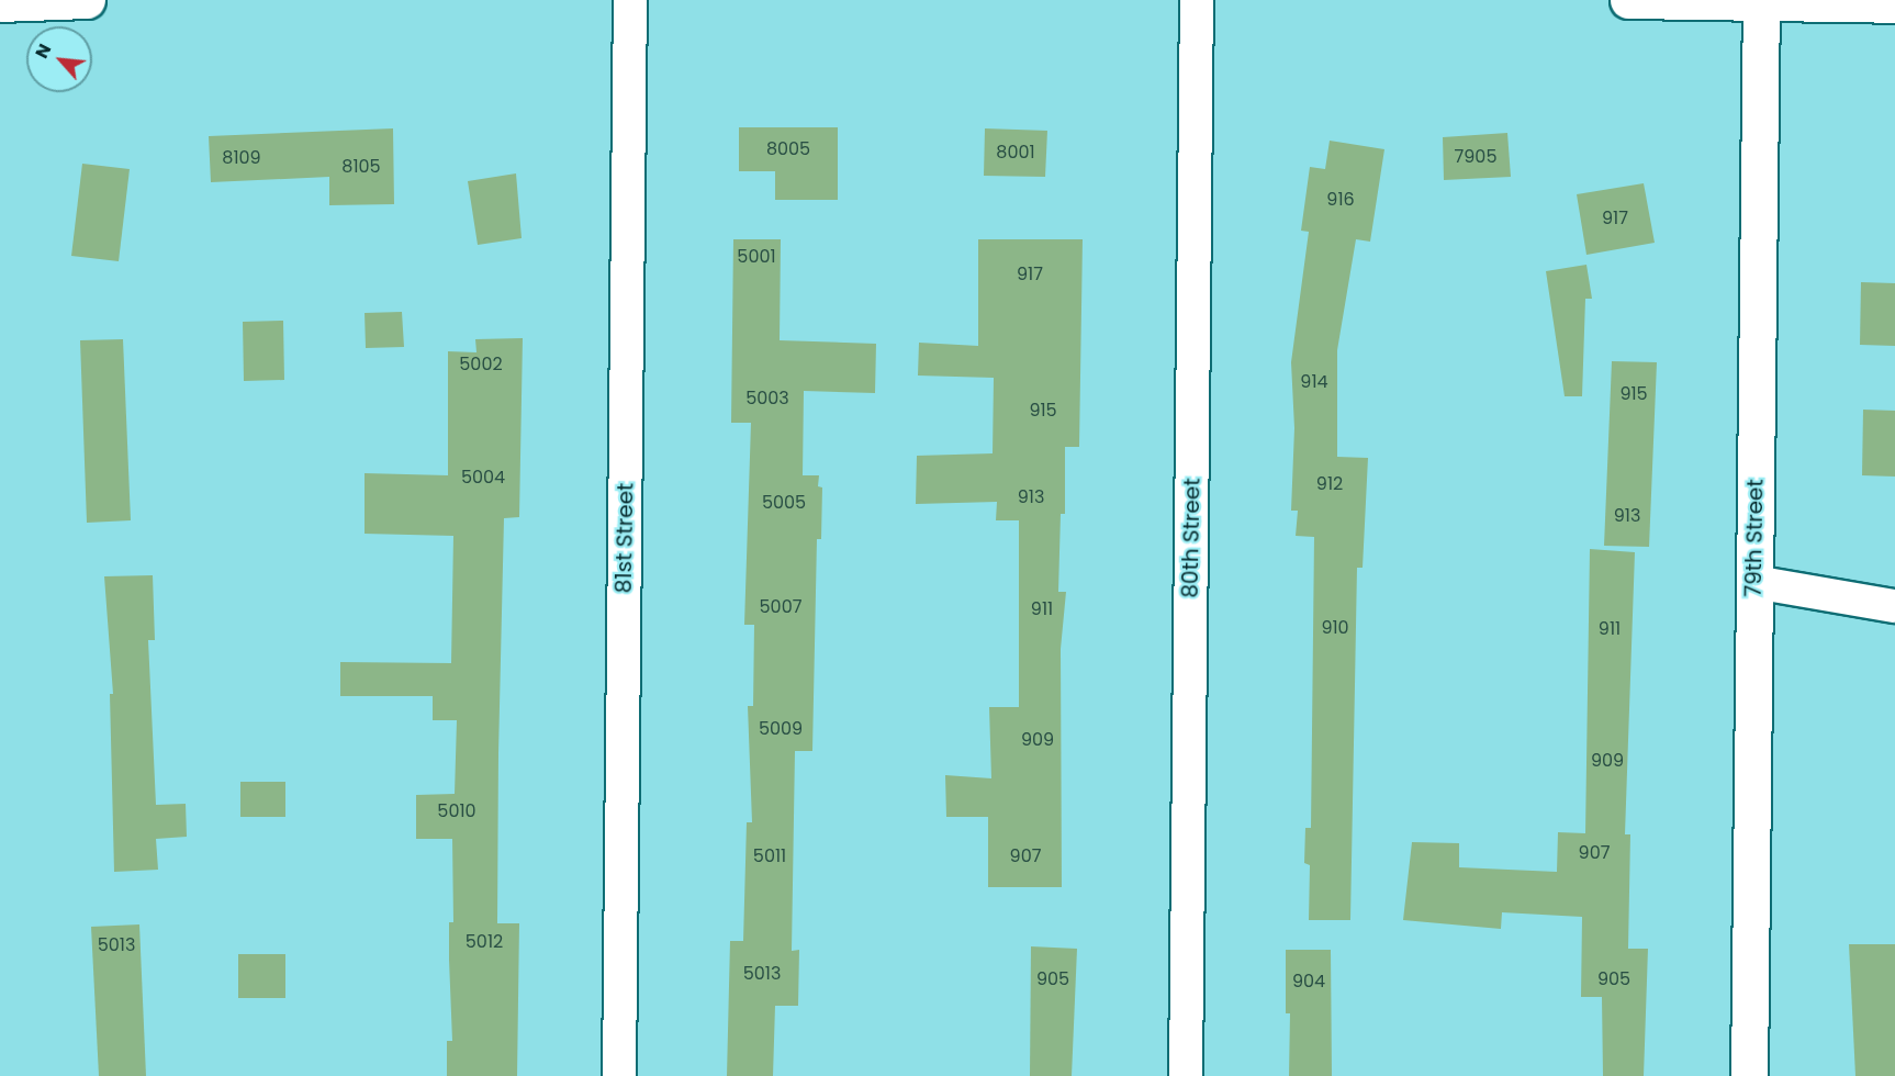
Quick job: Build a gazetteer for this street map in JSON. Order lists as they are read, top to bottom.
{
  "streets": {
    "street": ["81st Street", "80th Street", "79th Street"]
  },
  "house_numbers": [
    "8005",
    "8001",
    "7905",
    "8109",
    "8105",
    "916",
    "917",
    "5001",
    "917",
    "5002",
    "914",
    "915",
    "5003",
    "915",
    "5004",
    "912",
    "913",
    "5005",
    "913",
    "5007",
    "911",
    "910",
    "911",
    "5009",
    "909",
    "909",
    "5010",
    "907",
    "5011",
    "907",
    "5012",
    "5013",
    "5013",
    "905",
    "905",
    "904"
  ],
  "north": "top left"
}
